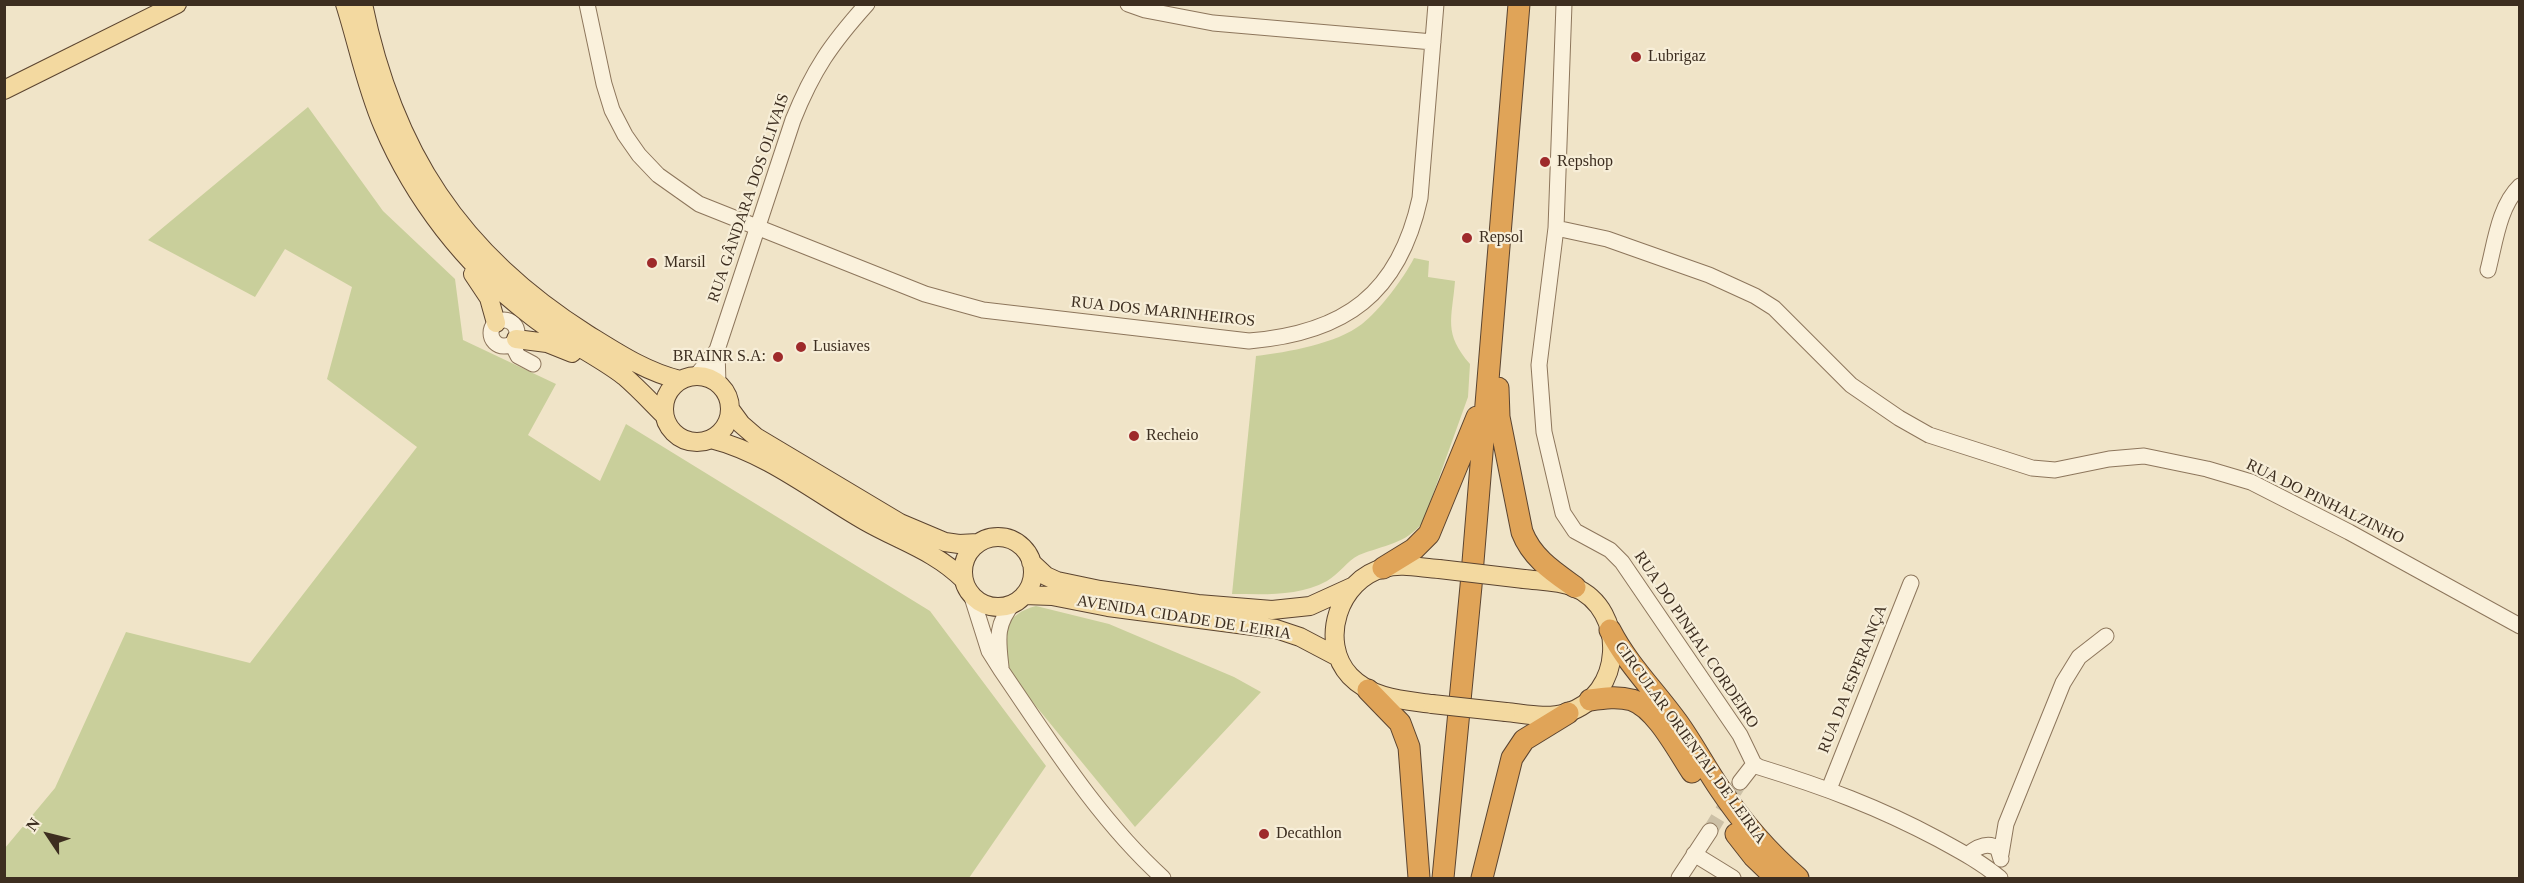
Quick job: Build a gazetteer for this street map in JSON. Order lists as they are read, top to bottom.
{
  "streets": {
    "highway": ["CIRCULAR ORIENTAL DE LEIRIA"],
    "main road": ["AVENIDA CIDADE DE LEIRIA"],
    "street": [
      "RUA GÂNDARA DOS OLIVAIS",
      "RUA DOS MARINHEIROS",
      "RUA DO PINHALZINHO",
      "RUA DO PINHAL CORDEIRO",
      "RUA DA ESPERANÇA"
    ]
  },
  "crossings": [
    ["RUA GÂNDARA DOS OLIVAIS", "RUA DOS MARINHEIROS"],
    ["RUA DO PINHALZINHO", "RUA DO PINHAL CORDEIRO"]
  ],
  "places": [
    "Lubrigaz",
    "Repshop",
    "Repsol",
    "Marsil",
    "Lusiaves",
    "BRAINR S.A:",
    "Recheio",
    "Decathlon"
  ],
  "north": "top left"
}
